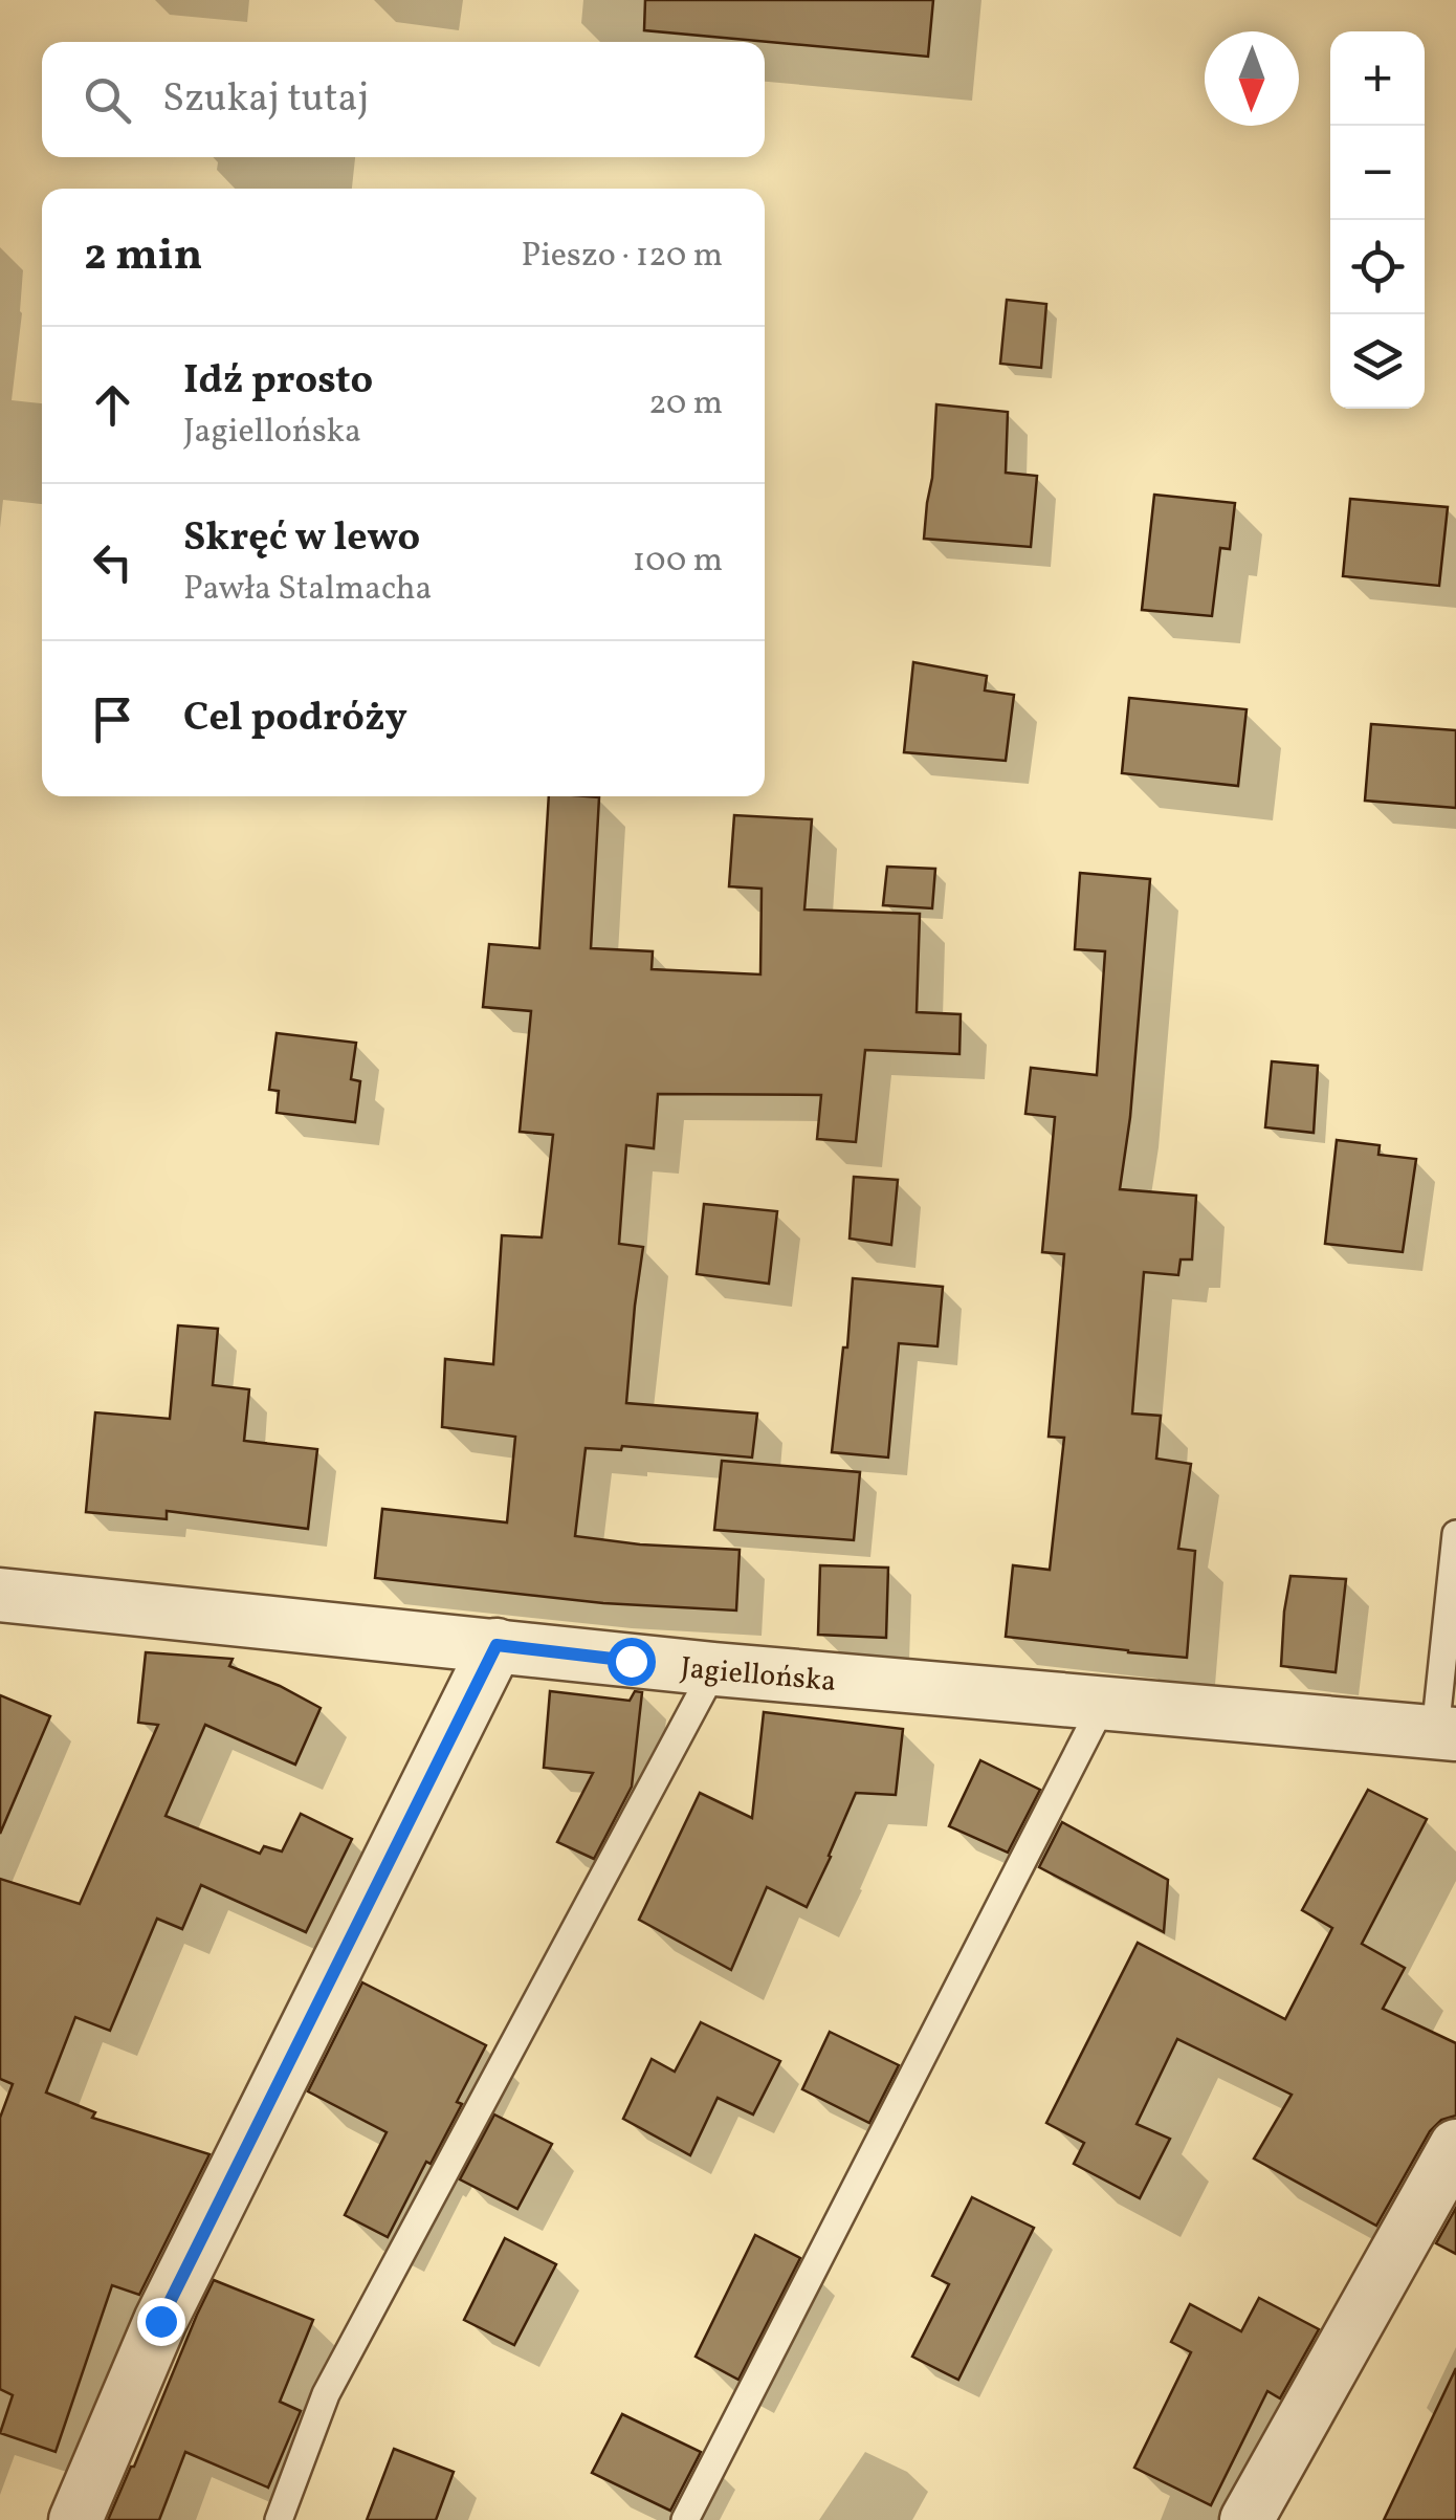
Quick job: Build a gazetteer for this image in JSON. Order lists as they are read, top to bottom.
{
  "streets": {
    "street": ["Jagiellońska"]
  },
  "north": "bottom",
  "page": {
    "map_buttons": ["+", "−"],
    "search": "Szukaj tutaj",
    "heading": ["2 min", "Pieszo · 120 m"],
    "list": [
      ["Idź prosto", "Jagiellońska", "20 m"],
      ["Skręć w lewo", "Pawła Stalmacha", "100 m"],
      "Cel podróży"
    ]
  }
}
